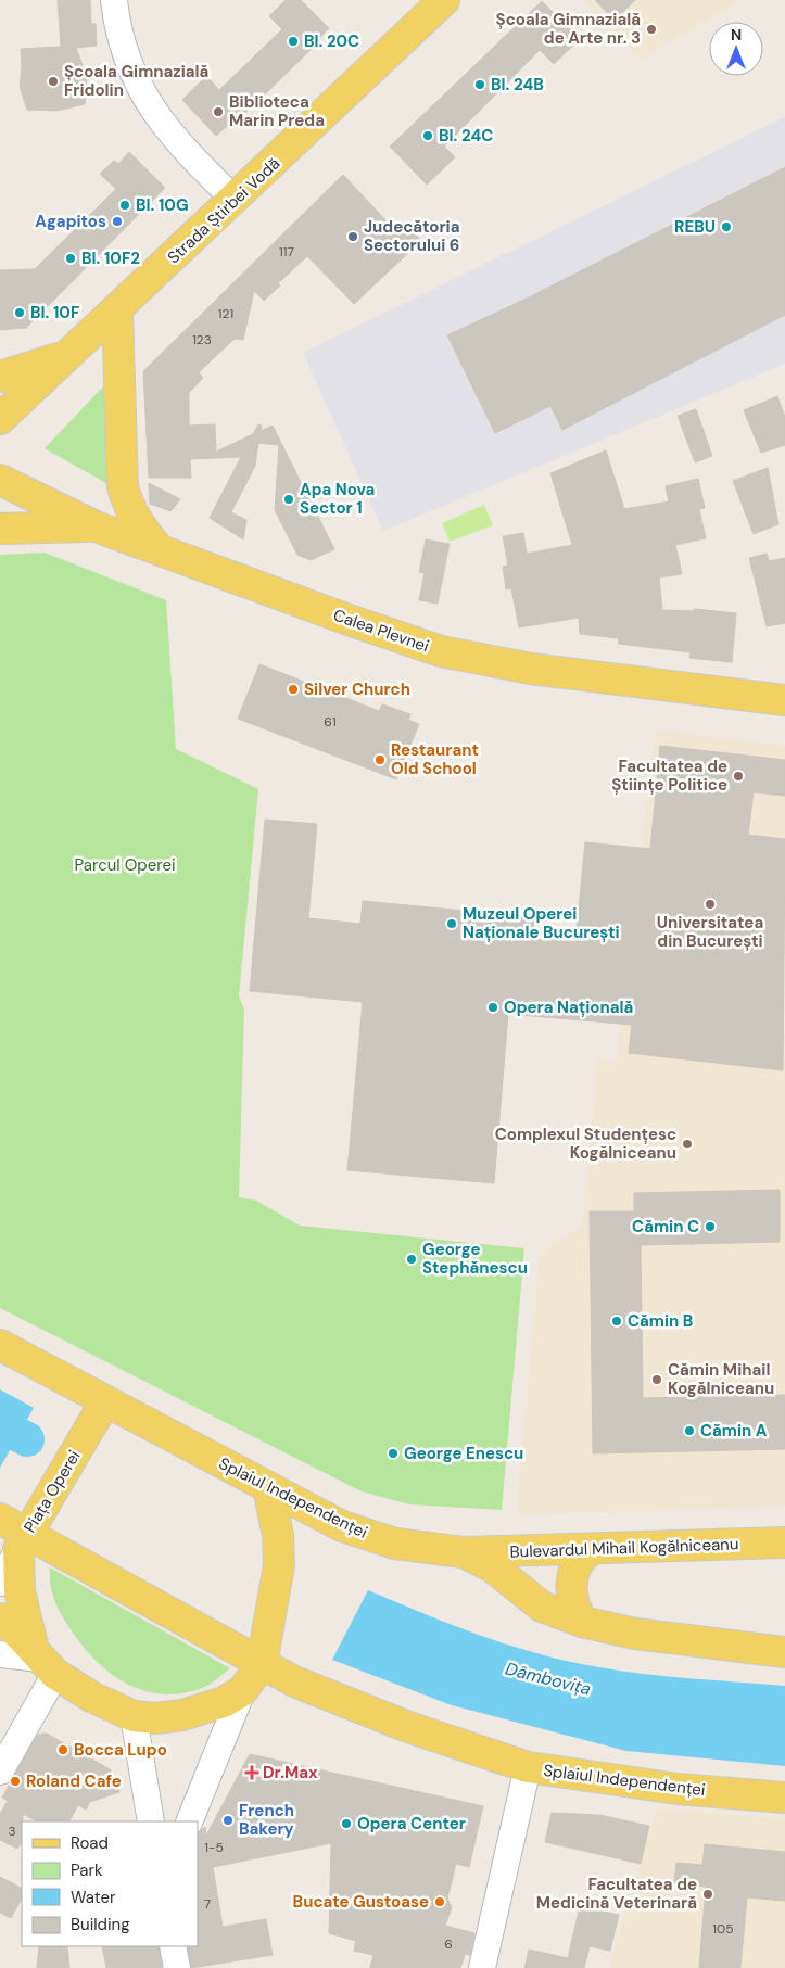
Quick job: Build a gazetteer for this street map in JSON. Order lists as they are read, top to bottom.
{
  "streets": {
    "main road": [
      "Strada Știrbei Vodă",
      "Calea Plevnei",
      "Piața Operei",
      "Splaiul Independenței",
      "Bulevardul Mihail Kogălniceanu"
    ]
  },
  "crossings": [
    ["Piața Operei", "Splaiul Independenței"],
    ["Splaiul Independenței", "Bulevardul Mihail Kogălniceanu"]
  ],
  "water": ["Dâmbovița"],
  "parks": ["Parcul Operei"],
  "places": {
    "other": [
      "Școala Gimnazială de Arte nr. 3",
      "Bl. 20C",
      "Școala Gimnazială Fridolin",
      "Bl. 24B",
      "Biblioteca Marin Preda",
      "Bl. 24C",
      "Bl. 10G",
      "Agapitos",
      "REBU",
      "Judecătoria Sectorului 6",
      "Bl. 10F2",
      "Bl. 10F",
      "Apa Nova Sector 1",
      "Silver Church",
      "Restaurant Old School",
      "Facultatea de Științe Politice",
      "Universitatea din București",
      "Muzeul Operei Naționale București",
      "Opera Națională",
      "Complexul Studențesc Kogălniceanu",
      "Cămin C",
      "George Stephănescu",
      "Cămin B",
      "Cămin Mihail Kogălniceanu",
      "Cămin A",
      "George Enescu",
      "Bocca Lupo",
      "Roland Cafe",
      "French Bakery",
      "Opera Center",
      "Facultatea de Medicină Veterinară",
      "Bucate Gustoase"
    ],
    "health": ["Dr.Max"]
  },
  "house_numbers": [
    "117",
    "121",
    "123",
    "61",
    "3",
    "1-5",
    "7",
    "105",
    "6"
  ],
  "legend": [
    "Road",
    "Park",
    "Water",
    "Building"
  ],
  "north": "top"
}
